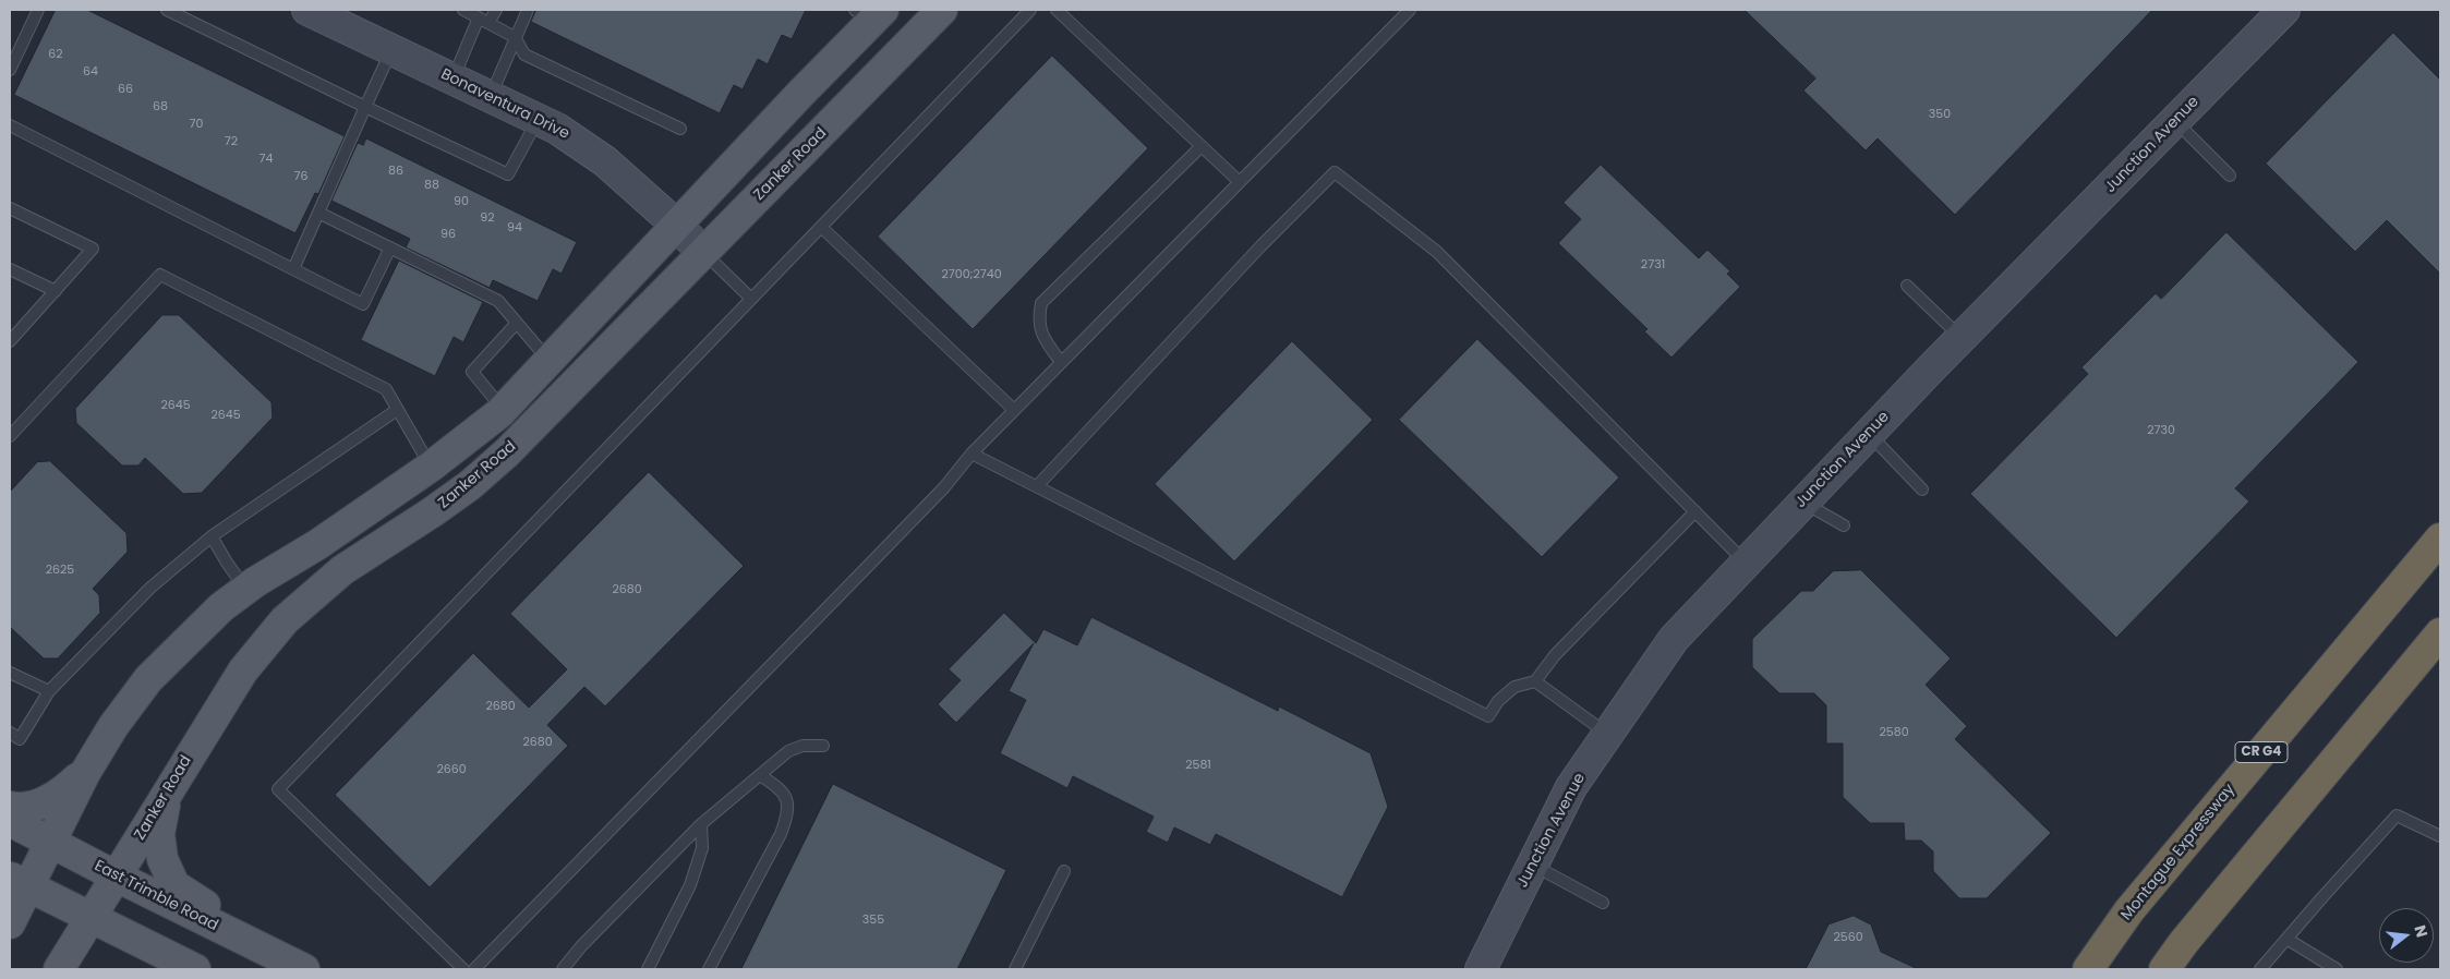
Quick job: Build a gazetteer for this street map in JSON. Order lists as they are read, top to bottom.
{
  "streets": {
    "highway": ["CR G4", "Montague Expressway"],
    "main road": [
      "Bonaventura Drive",
      "Junction Avenue",
      "Zanker Road",
      "East Trimble Road"
    ]
  },
  "crossings": [
    ["Bonaventura Drive", "Zanker Road"],
    ["Zanker Road", "East Trimble Road"]
  ],
  "house_numbers": [
    "62",
    "64",
    "66",
    "68",
    "350",
    "70",
    "72",
    "74",
    "86",
    "76",
    "88",
    "90",
    "92",
    "94",
    "96",
    "2731",
    "2700;2740",
    "2645",
    "2645",
    "2730",
    "2625",
    "2680",
    "2680",
    "2580",
    "2680",
    "2581",
    "2660",
    "355",
    "2560"
  ],
  "north": "right"
}
